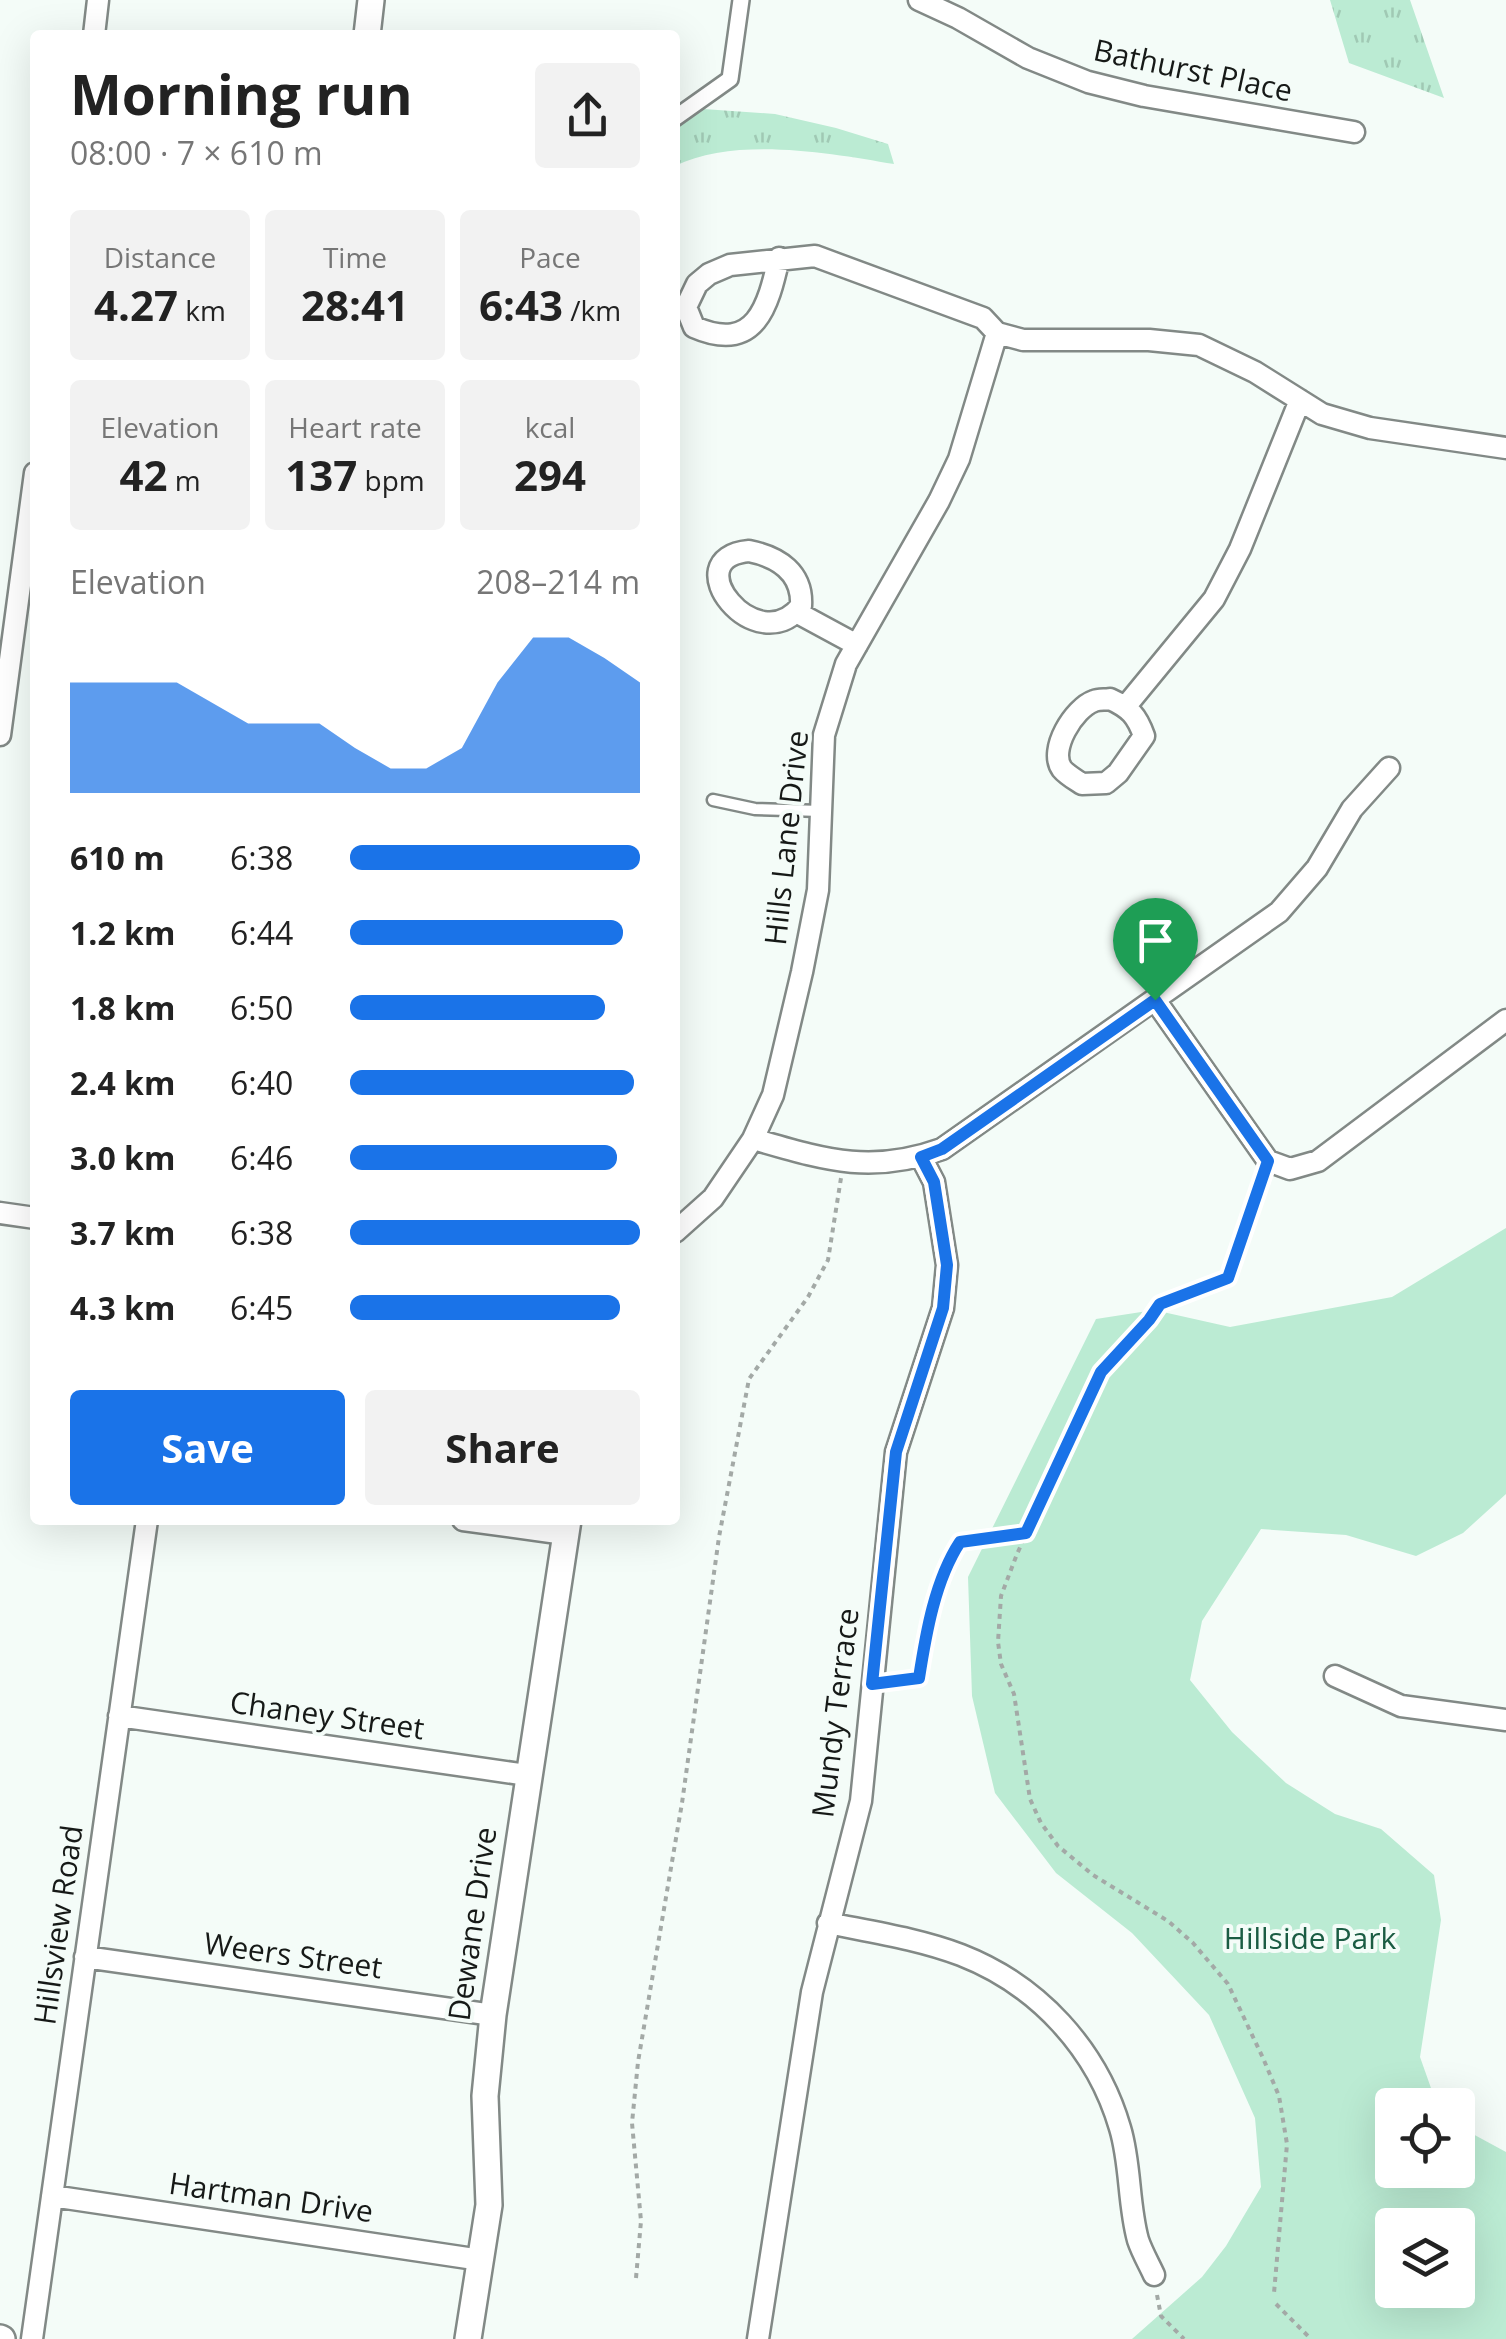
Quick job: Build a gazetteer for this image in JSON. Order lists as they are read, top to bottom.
{
  "streets": {
    "street": [
      "Bathurst Place",
      "Hills Lane Drive",
      "Mundy Terrace",
      "Chaney Street",
      "Dewane Drive",
      "Hillsview Road",
      "Weers Street",
      "Hartman Drive"
    ]
  },
  "crossings": [
    ["Chaney Street", "Dewane Drive"],
    ["Chaney Street", "Hillsview Road"],
    ["Dewane Drive", "Weers Street"],
    ["Dewane Drive", "Hartman Drive"],
    ["Hillsview Road", "Weers Street"],
    ["Hillsview Road", "Hartman Drive"]
  ],
  "parks": ["Hillside Park"],
  "page": {
    "heading": ["Morning run", "08:00 · 7 × 610 m"],
    "stats": [
      ["Distance", "4.27 km"],
      ["Time", "28:41"],
      ["Pace", "6:43 /km"],
      ["Elevation", "42 m"],
      ["Heart rate", "137 bpm"],
      ["kcal", "294"]
    ],
    "chart": ["Elevation", "208–214 m"],
    "list": [
      {
        "name": "610 m",
        "note": "6:38"
      },
      {
        "name": "1.2 km",
        "note": "6:44"
      },
      {
        "name": "1.8 km",
        "note": "6:50"
      },
      {
        "name": "2.4 km",
        "note": "6:40"
      },
      {
        "name": "3.0 km",
        "note": "6:46"
      },
      {
        "name": "3.7 km",
        "note": "6:38"
      },
      {
        "name": "4.3 km",
        "note": "6:45"
      }
    ],
    "buttons": ["Save", "Share"]
  }
}
